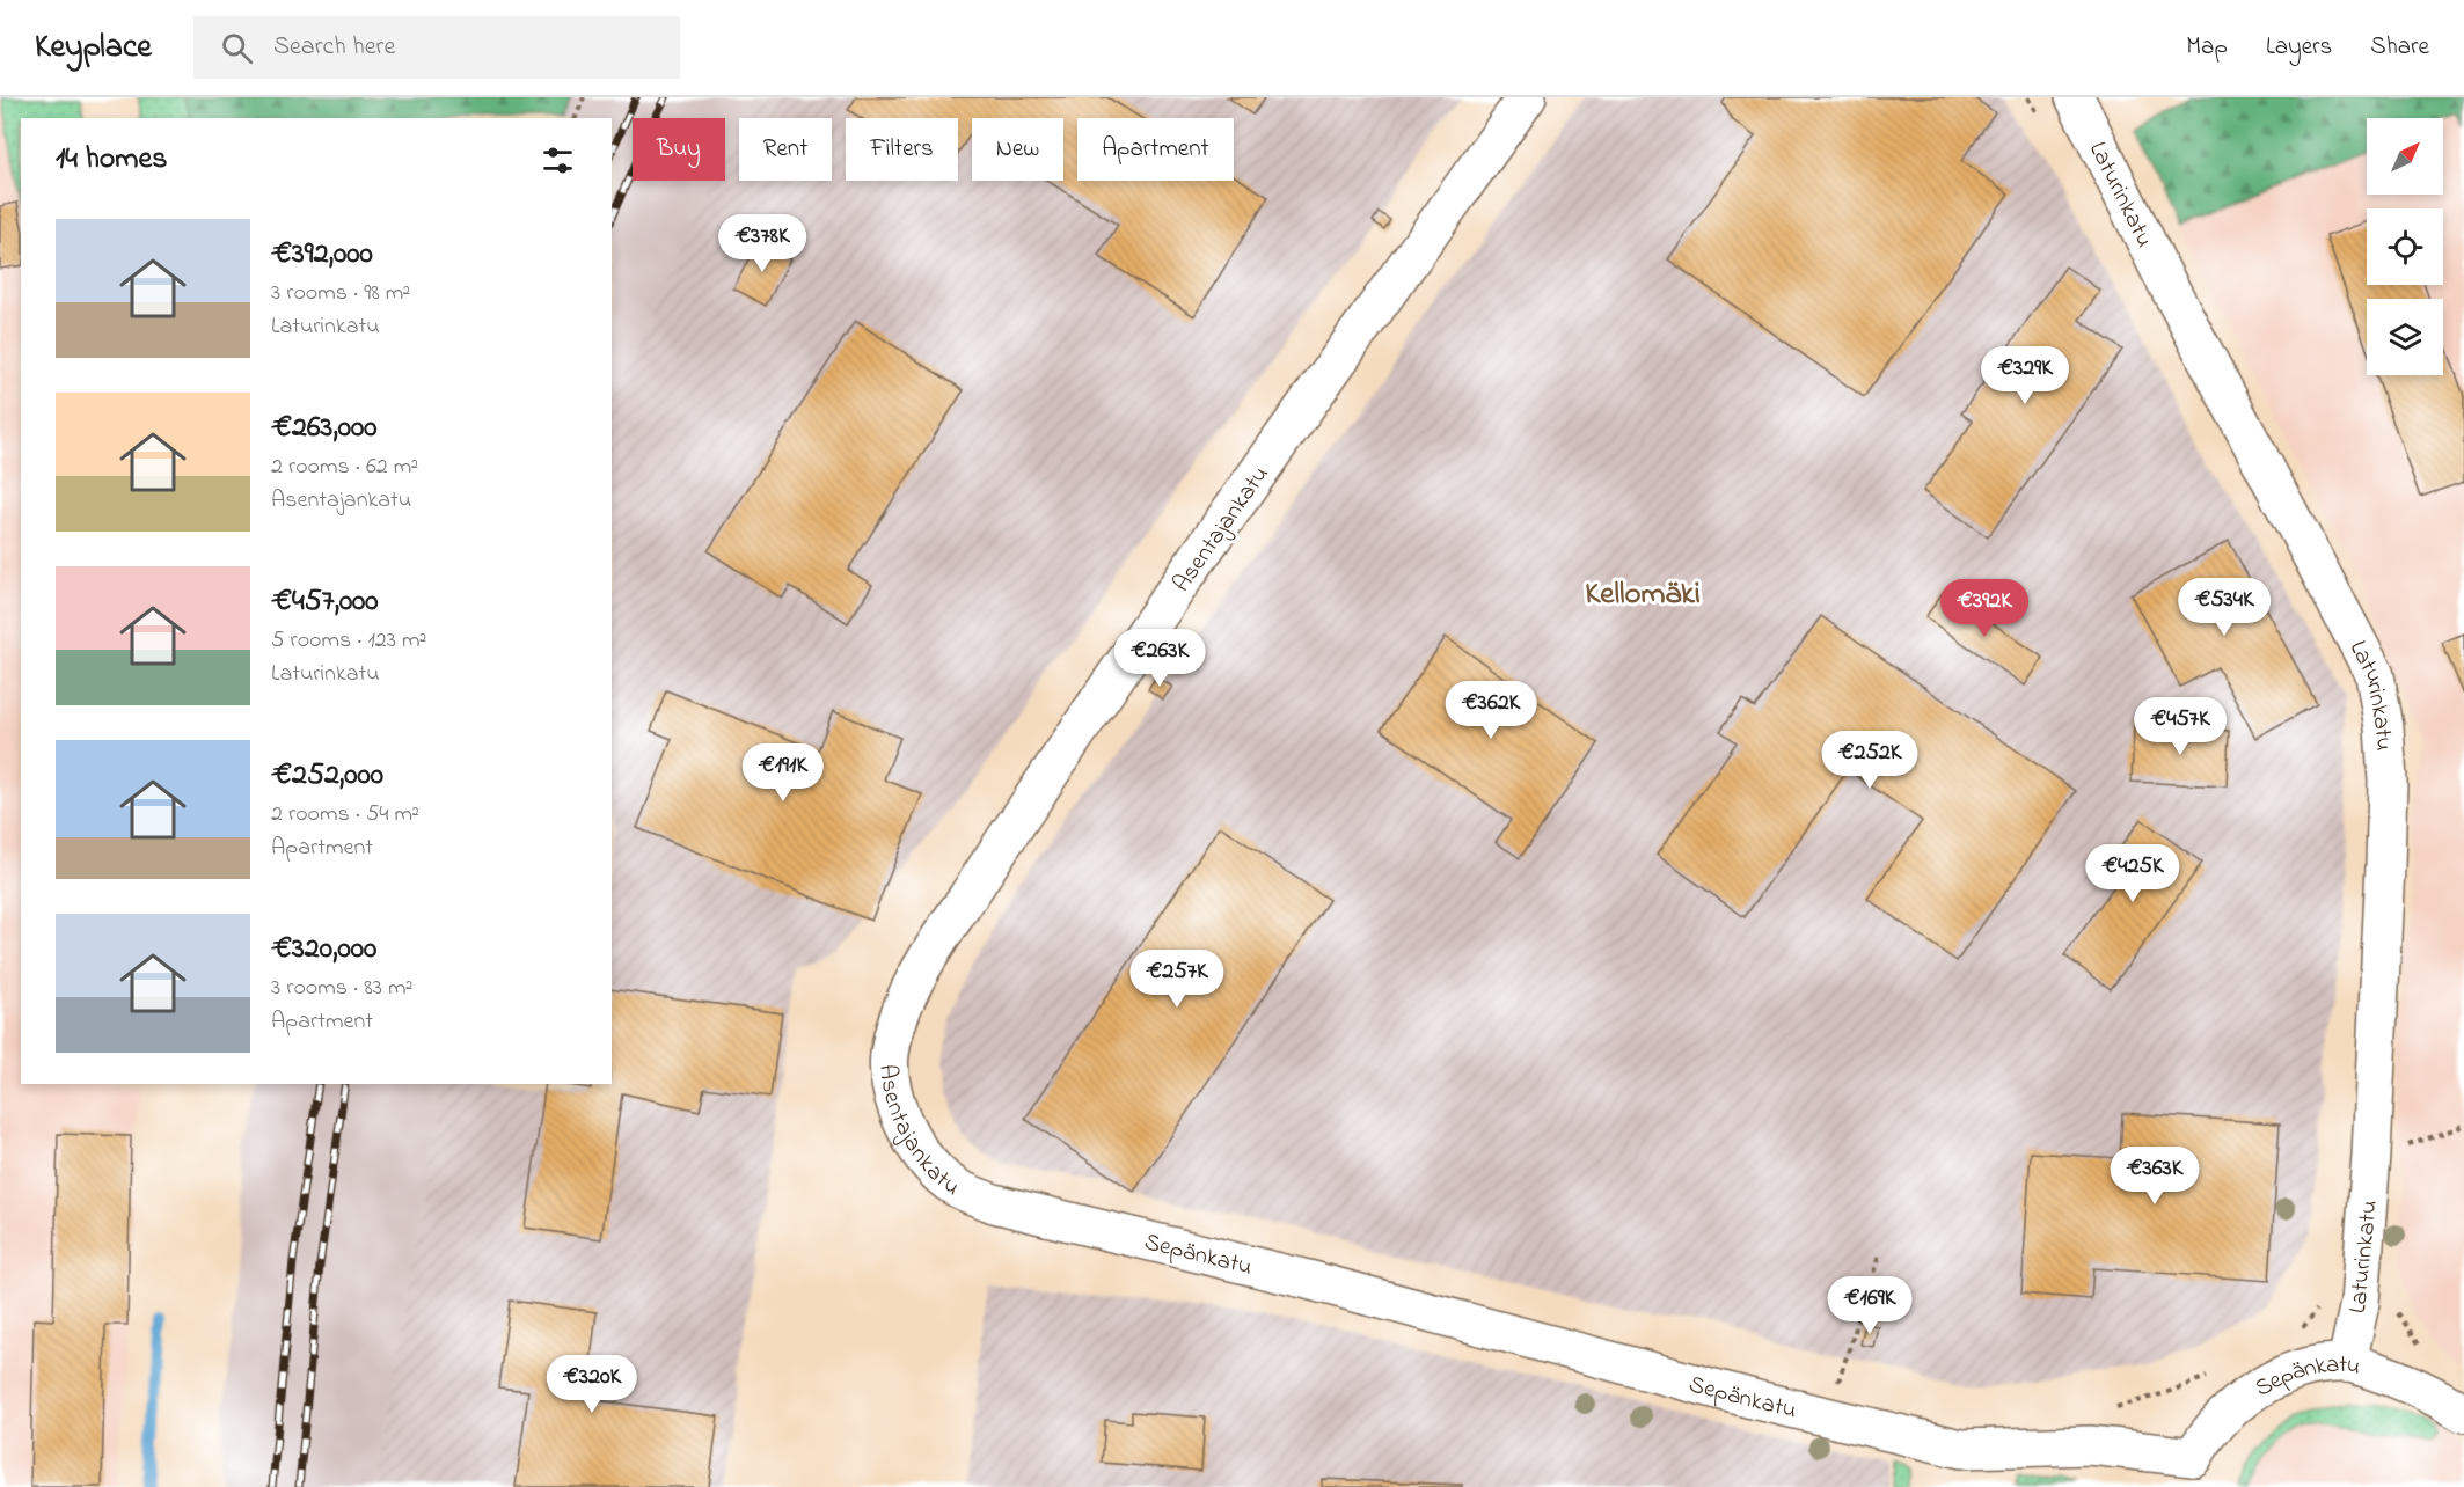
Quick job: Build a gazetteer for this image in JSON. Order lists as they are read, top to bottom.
{
  "streets": {
    "street": ["Laturinkatu", "Asentajankatu", "Sepänkatu"]
  },
  "crossings": [
    ["Laturinkatu", "Sepänkatu"],
    ["Asentajankatu", "Sepänkatu"]
  ],
  "districts": ["Kellomäki"],
  "north": "top right",
  "page": {
    "header": "Keyplace",
    "search": "Search here",
    "nav": ["Map", "Layers", "Share"],
    "chip": [
      "Buy",
      "Rent",
      "Filters",
      "New",
      "Apartment"
    ],
    "heading": "14 homes",
    "list": [
      {
        "name": "€392,000",
        "note": "3 rooms · 98 m² · Laturinkatu"
      },
      {
        "name": "€263,000",
        "note": "2 rooms · 62 m² · Asentajankatu"
      },
      {
        "name": "€457,000",
        "note": "5 rooms · 123 m² · Laturinkatu"
      },
      {
        "name": "€252,000",
        "note": "2 rooms · 54 m² · Apartment"
      },
      {
        "name": "€320,000",
        "note": "3 rooms · 83 m² · Apartment"
      }
    ],
    "price": [
      "€378K",
      "€329K",
      "€534K",
      "€392K",
      "€263K",
      "€362K",
      "€457K",
      "€252K",
      "€191K",
      "€425K",
      "€257K",
      "€363K",
      "€169K",
      "€320K"
    ]
  }
}
